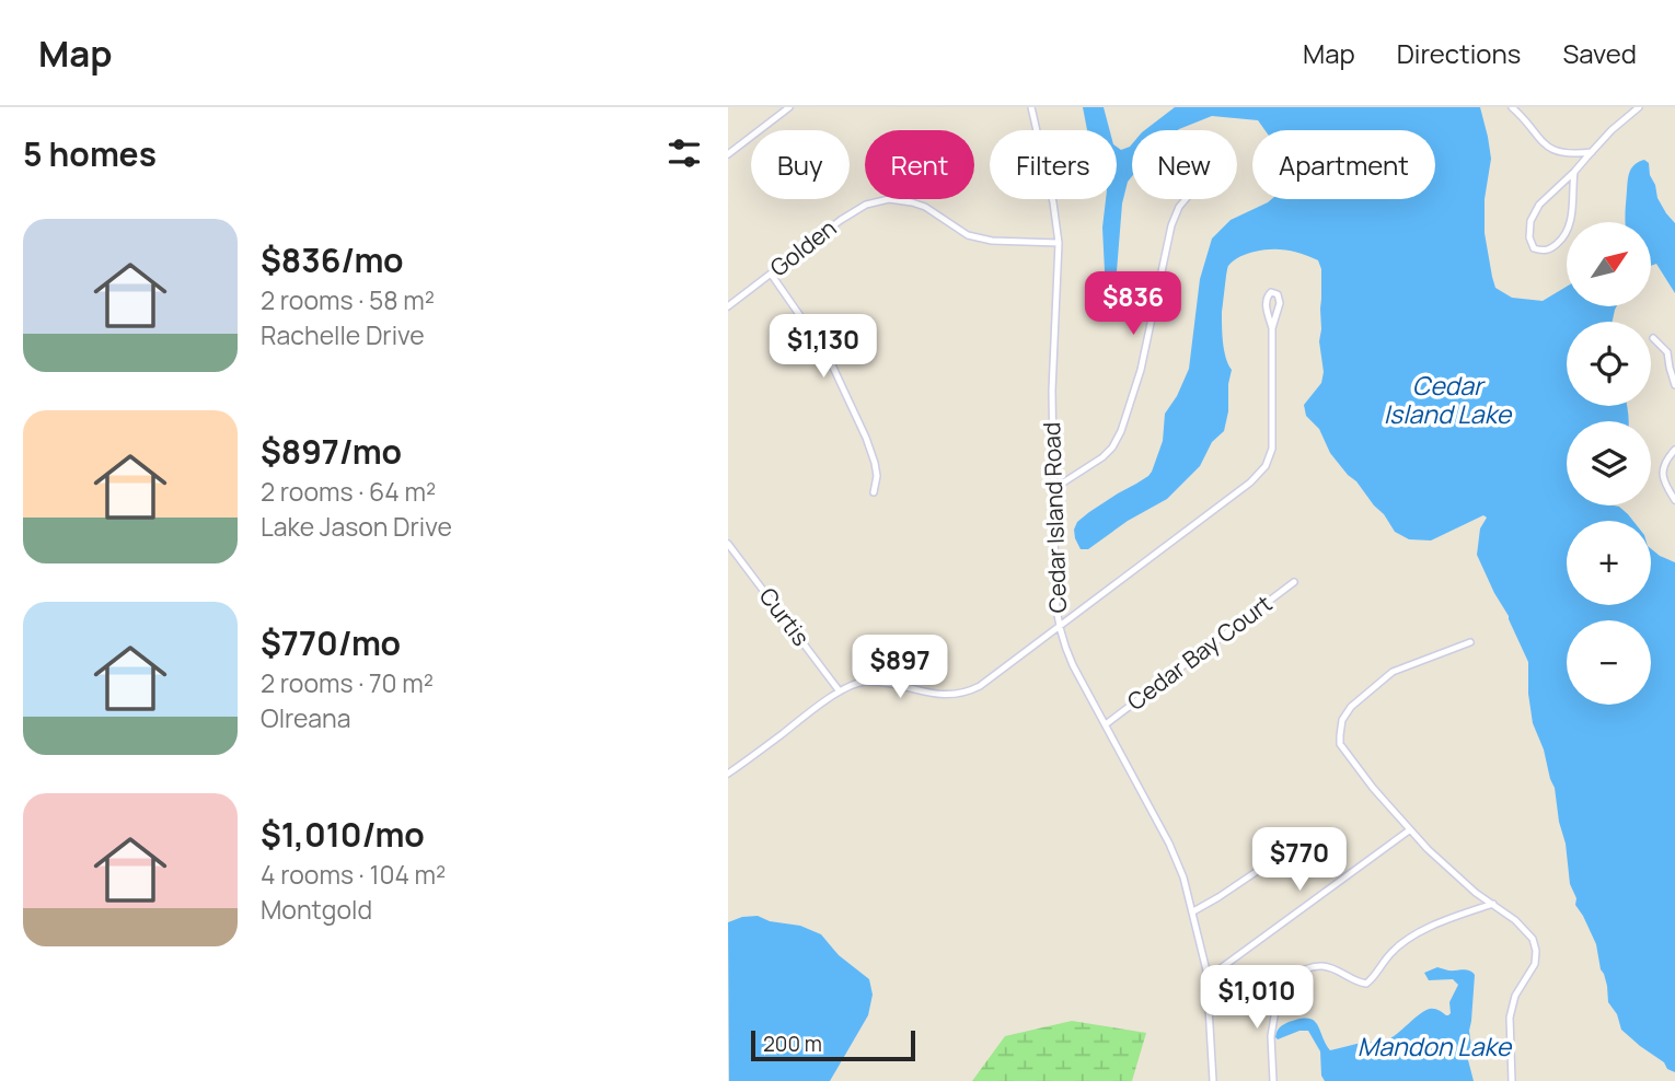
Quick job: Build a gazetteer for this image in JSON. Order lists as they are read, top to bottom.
{
  "streets": {
    "street": [
      "Golden",
      "Cedar Island Road",
      "Curtis",
      "Cedar Bay Court"
    ]
  },
  "crossings": [
    ["Golden", "Cedar Island Road"],
    ["Cedar Island Road", "Cedar Bay Court"]
  ],
  "water": ["Cedar Island Lake", "Mandon Lake"],
  "scale_bar": "200 m",
  "north": "top right",
  "page": {
    "header": "Map",
    "nav": ["Map", "Directions", "Saved"],
    "heading": "5 homes",
    "chip": [
      "Buy",
      "Rent",
      "Filters",
      "New",
      "Apartment"
    ],
    "list": [
      {
        "name": "$836/mo",
        "note": "2 rooms · 58 m² · Rachelle Drive"
      },
      {
        "name": "$897/mo",
        "note": "2 rooms · 64 m² · Lake Jason Drive"
      },
      {
        "name": "$770/mo",
        "note": "2 rooms · 70 m² · Olreana"
      },
      {
        "name": "$1,010/mo",
        "note": "4 rooms · 104 m² · Montgold"
      }
    ],
    "map_buttons": ["+", "−"],
    "price": [
      "$836",
      "$1,130",
      "$897",
      "$770",
      "$1,010"
    ],
    "scale": "200 m"
  }
}
